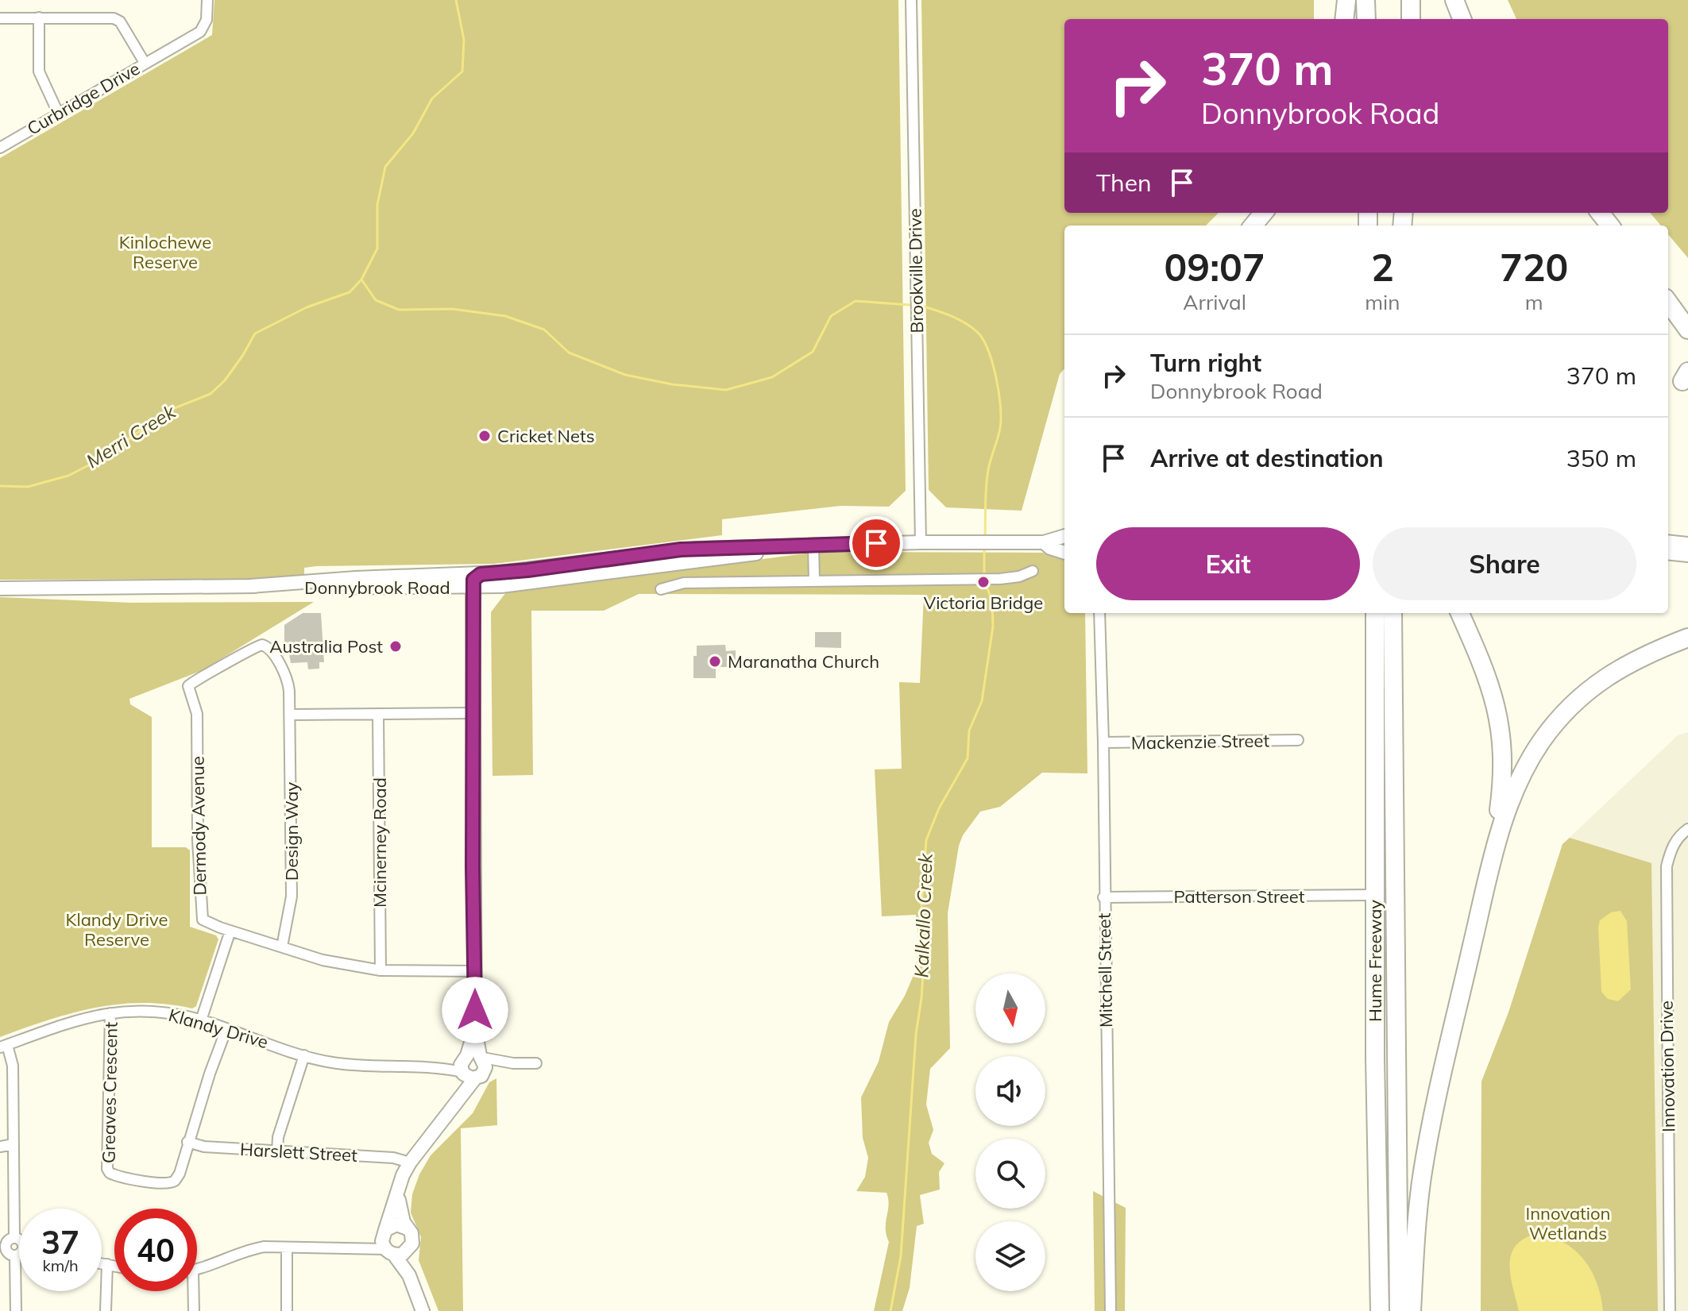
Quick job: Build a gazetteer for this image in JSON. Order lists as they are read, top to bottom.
{
  "streets": {
    "highway": ["Hume Freeway"],
    "main road": ["Donnybrook Road"],
    "street": [
      "Curbridge Drive",
      "Brookville Drive",
      "Mackenzie Street",
      "Dermody Avenue",
      "Design Way",
      "Mcinerney Road",
      "Patterson Street",
      "Mitchell Street",
      "Klandy Drive",
      "Innovation Drive",
      "Greaves Crescent",
      "Harslett Street"
    ]
  },
  "crossings": [
    ["Brookville Drive", "Donnybrook Road"],
    ["Mackenzie Street", "Mitchell Street"],
    ["Dermody Avenue", "Design Way"],
    ["Dermody Avenue", "Mcinerney Road"],
    ["Patterson Street", "Hume Freeway"],
    ["Patterson Street", "Mitchell Street"],
    ["Klandy Drive", "Greaves Crescent"],
    ["Greaves Crescent", "Harslett Street"]
  ],
  "water": ["Merri Creek", "Kalkallo Creek"],
  "parks": ["Kinlochewe Reserve", "Klandy Drive Reserve", "Innovation Wetlands"],
  "places": [
    "Cricket Nets",
    "Victoria Bridge",
    "Australia Post",
    "Maranatha Church"
  ],
  "north": "bottom",
  "page": {
    "turn": ["370 m", "Donnybrook Road"],
    "then": "Then",
    "eta": [
      "09:07",
      "Arrival",
      "2",
      "min",
      "720",
      "m"
    ],
    "list": [
      {
        "name": "Turn right",
        "note": "Donnybrook Road",
        "value": "370 m"
      },
      {
        "name": "Arrive at destination",
        "value": "350 m"
      }
    ],
    "buttons": ["Exit", "Share"],
    "speed": "37 km/h",
    "limit": "40"
  }
}
